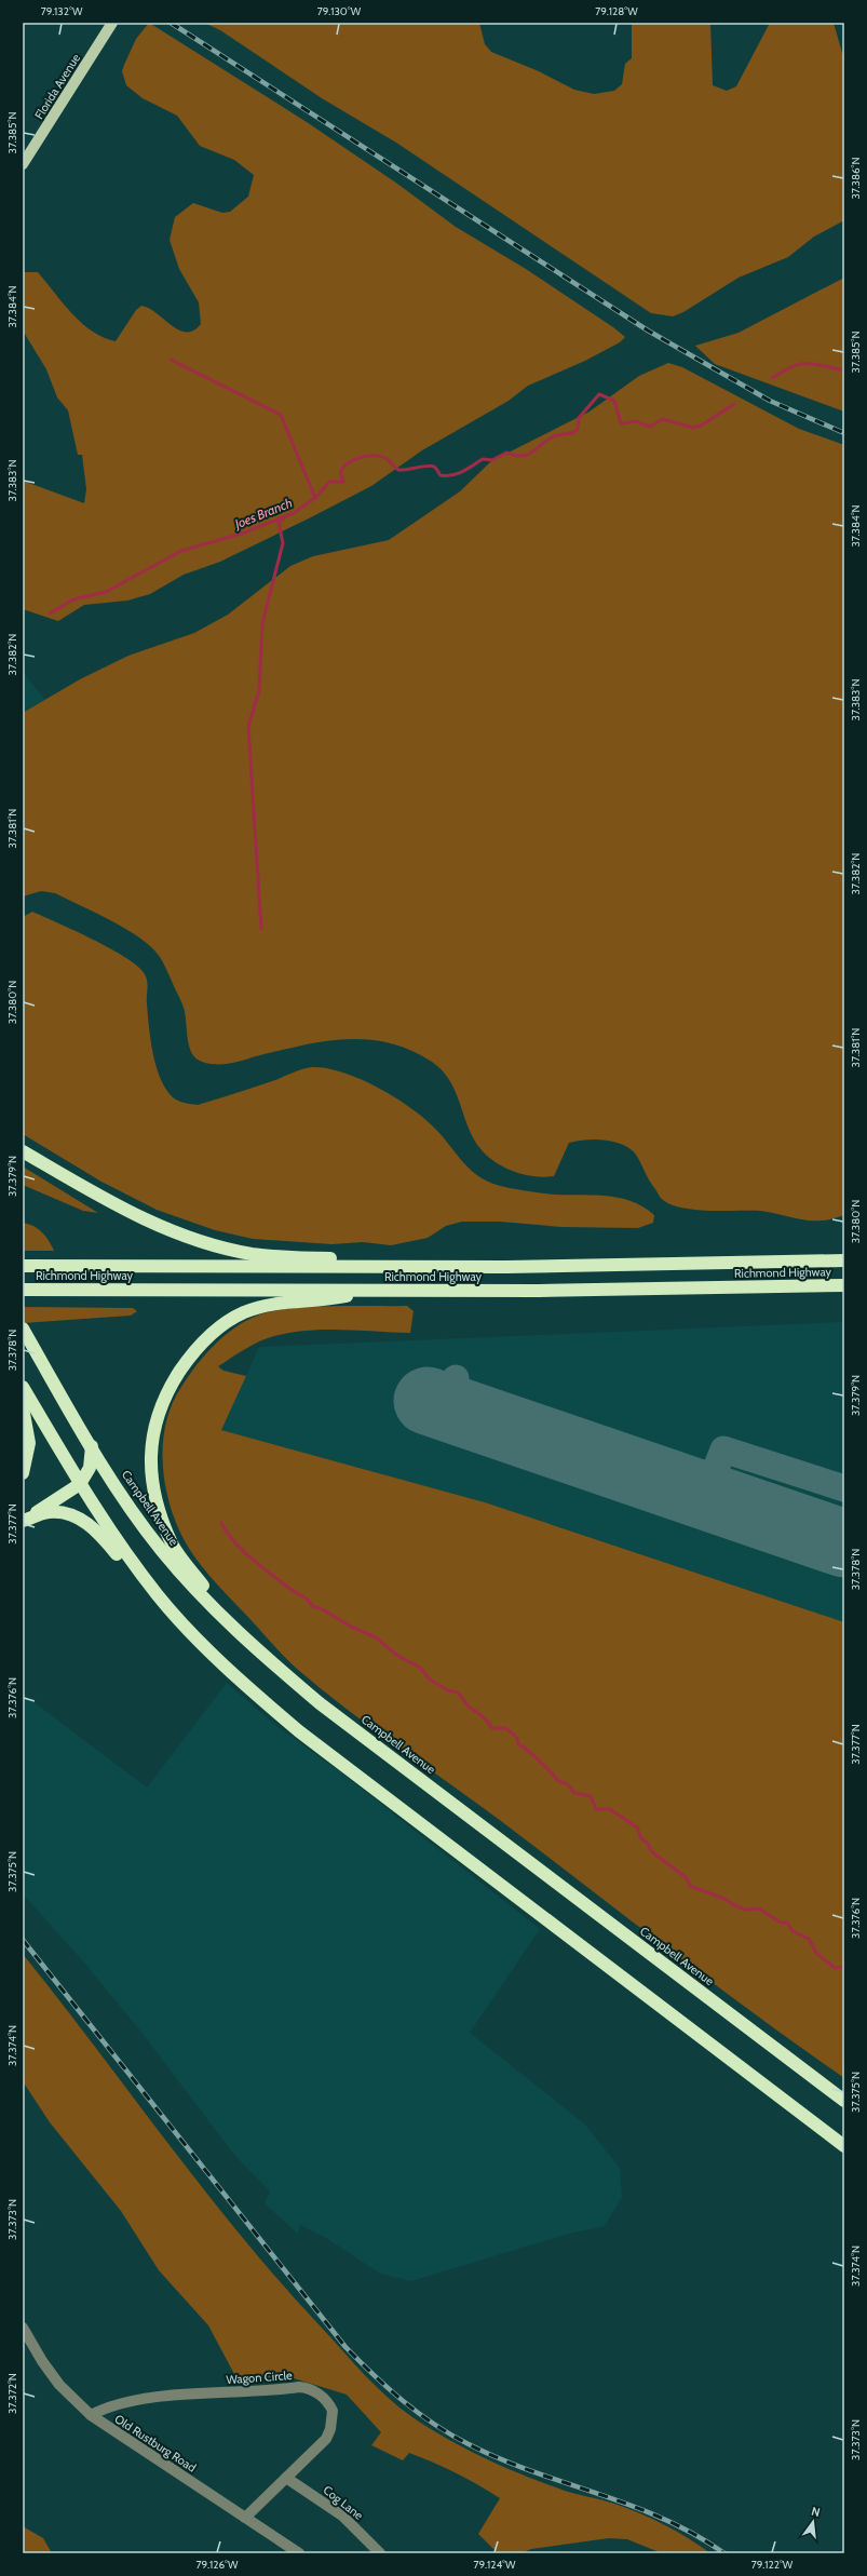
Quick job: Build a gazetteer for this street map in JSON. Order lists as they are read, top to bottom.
{
  "streets": {
    "highway": ["Richmond Highway", "Campbell Avenue"],
    "main road": ["Florida Avenue"],
    "street": ["Wagon Circle", "Old Rustburg Road", "Cog Lane"]
  },
  "crossings": [
    ["Wagon Circle", "Old Rustburg Road"],
    ["Wagon Circle", "Cog Lane"]
  ],
  "water": ["Joes Branch"],
  "north": "top",
  "coordinates": [
    "79.132°W",
    "79.130°W",
    "79.128°W",
    "37.385°N",
    "37.386°N",
    "37.384°N",
    "37.383°N",
    "37.382°N",
    "37.381°N",
    "37.380°N",
    "37.379°N",
    "37.378°N",
    "37.377°N",
    "37.376°N",
    "37.375°N",
    "37.374°N",
    "37.373°N",
    "37.372°N",
    "79.126°W",
    "79.124°W",
    "79.122°W"
  ]
}
